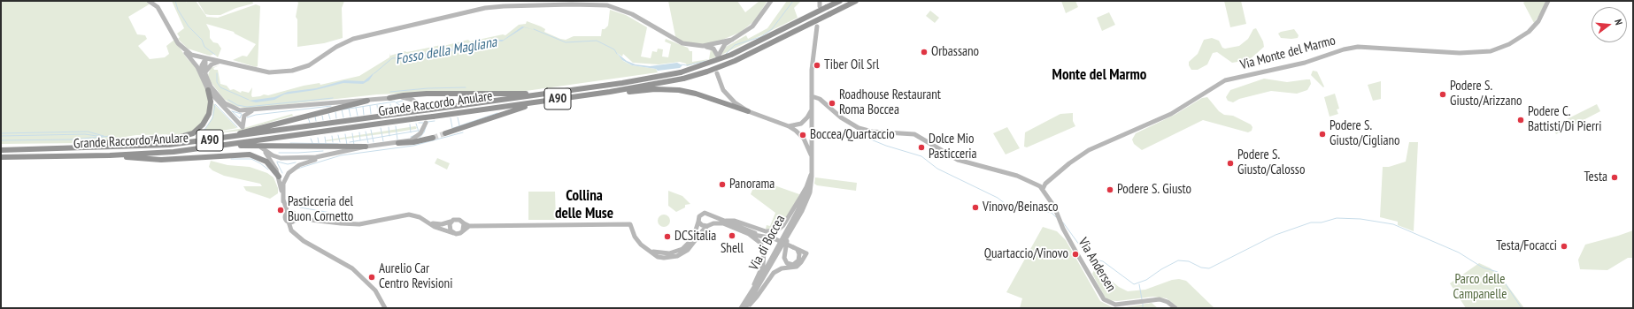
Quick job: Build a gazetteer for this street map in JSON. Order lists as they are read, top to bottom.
{
  "streets": {
    "highway": ["A90", "Grande Raccordo Anulare"],
    "street": ["Via Monte del Marmo", "Via di Boccea", "Via Andersen"]
  },
  "crossings": [
    ["Via Monte del Marmo", "Via Andersen"]
  ],
  "districts": ["Monte del Marmo", "Collina delle Muse"],
  "water": ["Fosso della Magliana"],
  "parks": ["Parco delle Campanelle"],
  "places": [
    "Orbassano",
    "Tiber Oil Srl",
    "Podere S. Giusto/Arizzano",
    "Roadhouse Restaurant Roma Boccea",
    "Podere C. Battisti/Di Pierri",
    "Podere S. Giusto/Cigliano",
    "Boccea/Quartaccio",
    "Dolce Mio Pasticceria",
    "Podere S. Giusto/Calosso",
    "Testa",
    "Panorama",
    "Podere S. Giusto",
    "Vinovo/Beinasco",
    "Pasticceria del Buon Cornetto",
    "Shell",
    "DCSitalia",
    "Testa/Focacci",
    "Quartaccio/Vinovo",
    "Aurelio Car Centro Revisioni"
  ],
  "north": "right"
}
